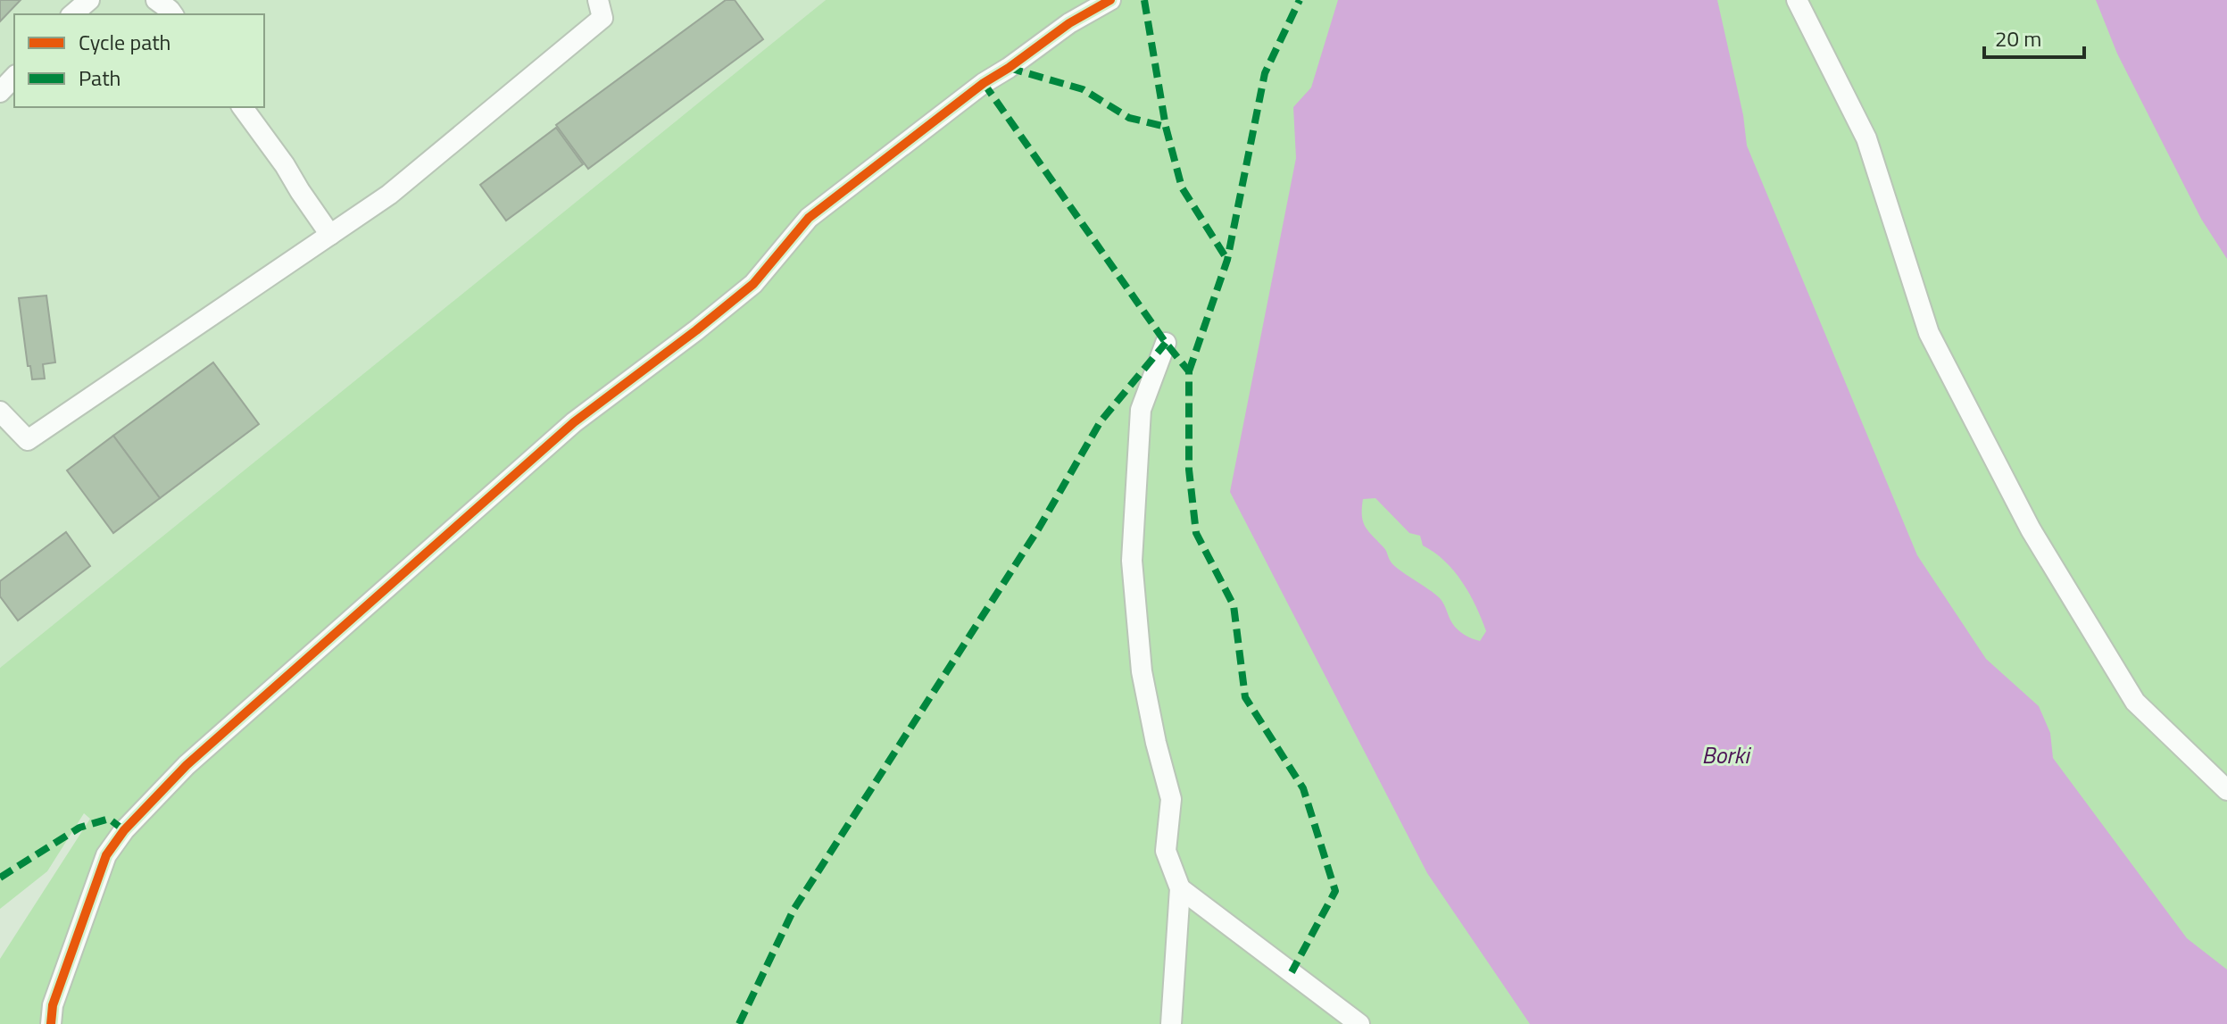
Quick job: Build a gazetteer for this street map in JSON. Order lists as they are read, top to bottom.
{
  "water": ["Borki"],
  "legend": ["Cycle path", "Path"],
  "scale_bar": "20 m"
}
